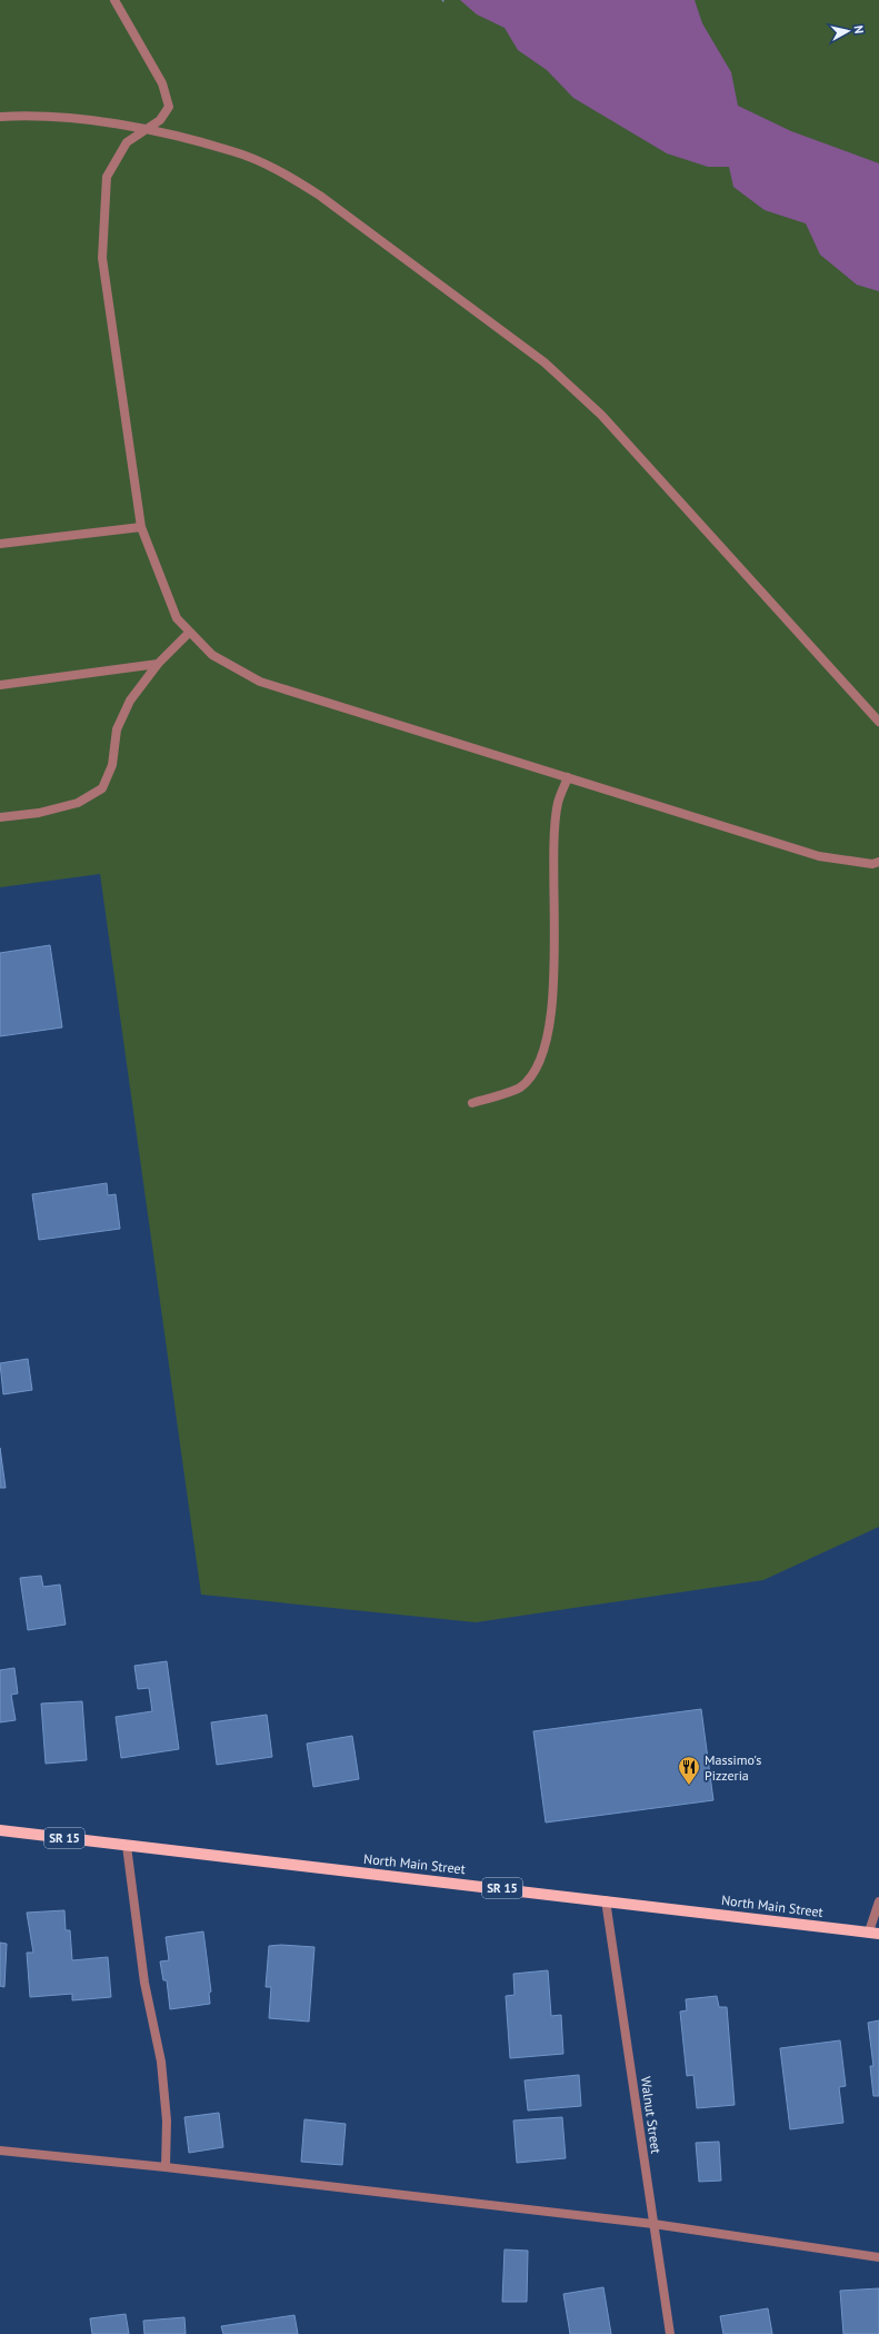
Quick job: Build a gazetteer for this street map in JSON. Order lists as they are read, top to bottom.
{
  "streets": {
    "main road": ["SR 15", "North Main Street"],
    "street": ["Walnut Street"]
  },
  "crossings": [
    ["North Main Street", "Walnut Street"]
  ],
  "places": {
    "restaurant": ["Massimo's Pizzeria"]
  },
  "north": "right"
}
